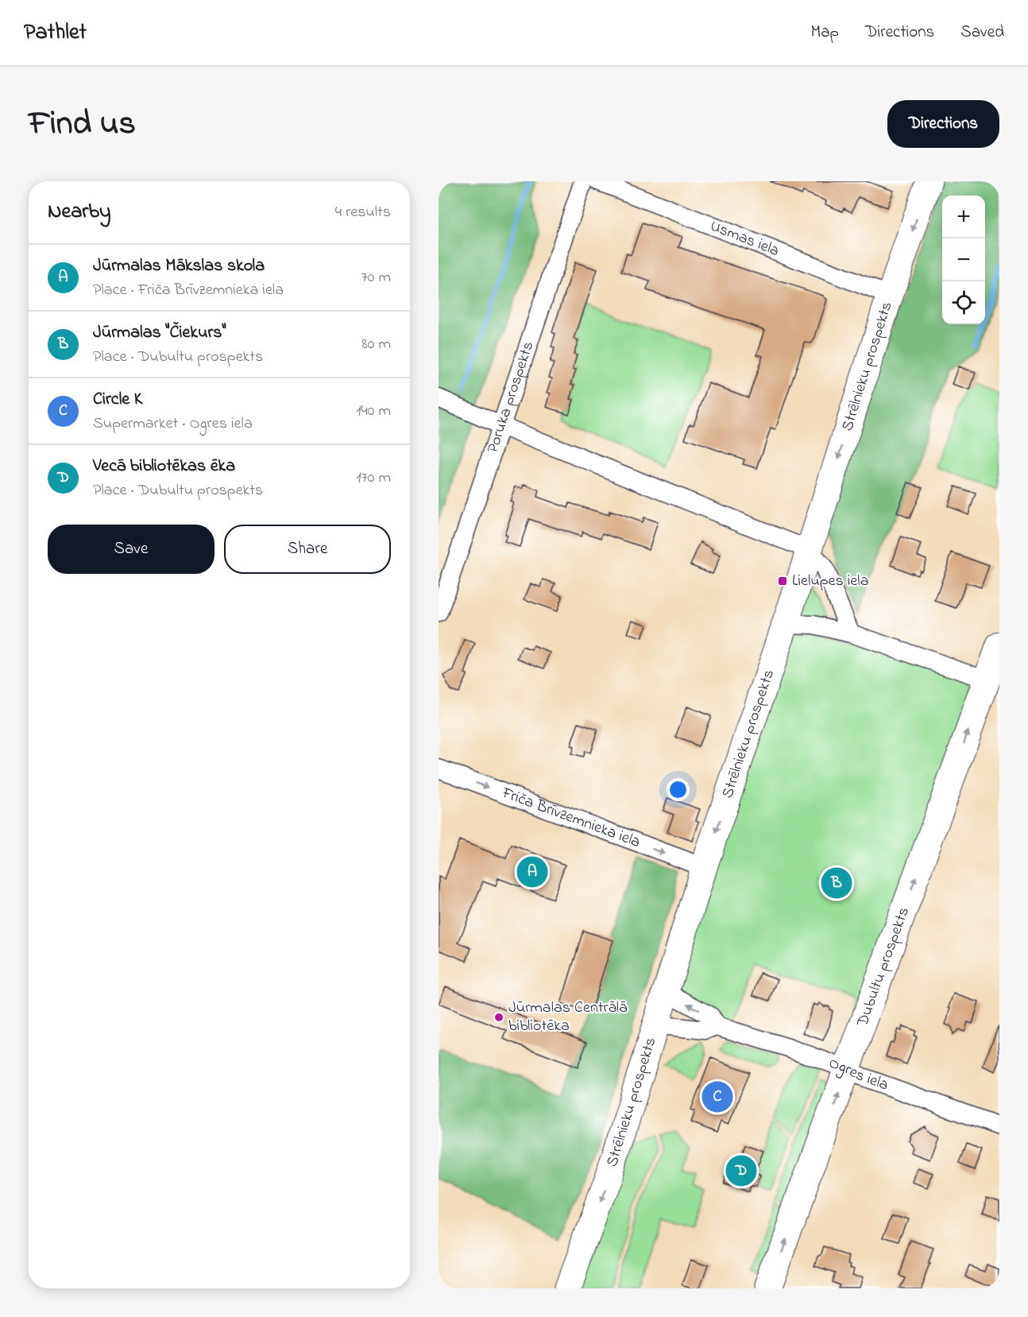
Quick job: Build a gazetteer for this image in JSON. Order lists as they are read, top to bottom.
{
  "streets": {
    "main road": ["Strēlnieku prospekts", "Dubultu prospekts"],
    "street": [
      "Usmas iela",
      "Poruka prospekts",
      "Friča Brīvzemnieka iela",
      "Ogres iela"
    ]
  },
  "crossings": [
    ["Usmas iela", "Strēlnieku prospekts"],
    ["Strēlnieku prospekts", "Friča Brīvzemnieka iela"],
    ["Strēlnieku prospekts", "Ogres iela"],
    ["Dubultu prospekts", "Ogres iela"]
  ],
  "one_way": ["Strēlnieku prospekts", "Friča Brīvzemnieka iela", "Dubultu prospekts"],
  "places": {
    "transit": ["Lielupes iela"],
    "other": ["Jūrmalas Centrālā bibliotēka"]
  },
  "page": {
    "header": "Pathlet",
    "nav": ["Map", "Directions", "Saved"],
    "title": "Find us",
    "buttons": [
      "Directions",
      ["Save", "Share"]
    ],
    "heading": ["Nearby", "4 results"],
    "map_buttons": ["+", "−"],
    "list": [
      {
        "mark": "A",
        "name": "Jūrmalas Mākslas skola",
        "note": "Place · Friča Brīvzemnieka iela",
        "value": "70 m"
      },
      {
        "mark": "B",
        "name": "Jūrmalas \"Čiekurs\"",
        "note": "Place · Dubultu prospekts",
        "value": "80 m"
      },
      {
        "mark": "C",
        "name": "Circle K",
        "note": "Supermarket · Ogres iela",
        "value": "140 m"
      },
      {
        "mark": "D",
        "name": "Vecā bibliotēkas ēka",
        "note": "Place · Dubultu prospekts",
        "value": "170 m"
      }
    ],
    "pins": [
      "A",
      "B",
      "C",
      "D"
    ]
  }
}
